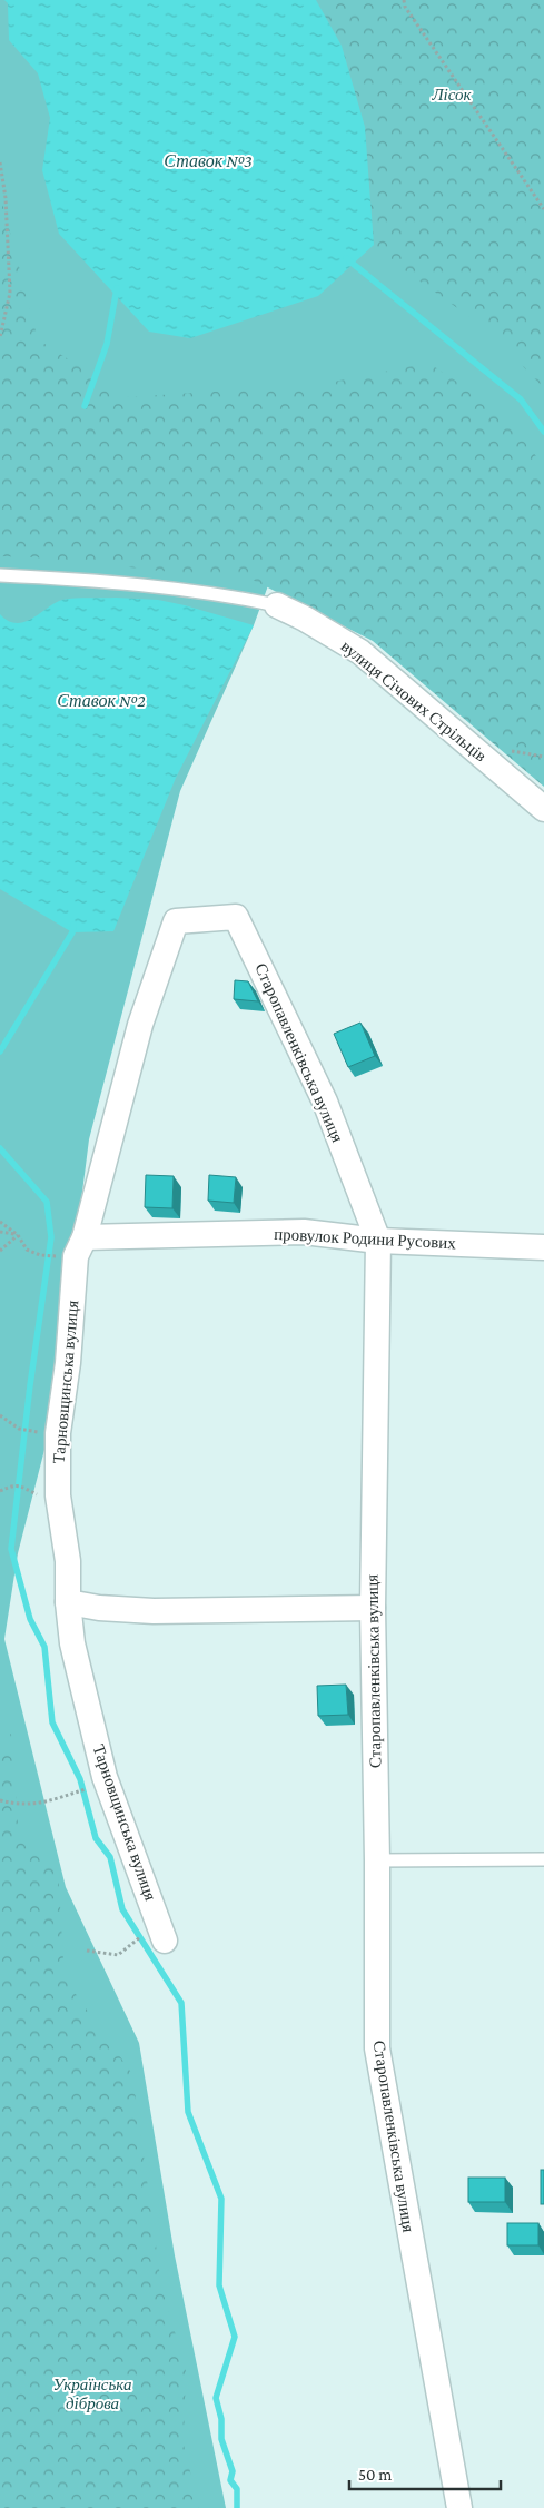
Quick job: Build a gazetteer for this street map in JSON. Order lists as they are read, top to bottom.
{
  "streets": {
    "street": [
      "вулиця Січових Стрільців",
      "Старопавленківська вулиця",
      "провулок Родини Русових",
      "Тарновщинська вулиця"
    ]
  },
  "crossings": [
    ["Старопавленківська вулиця", "провулок Родини Русових"],
    ["Старопавленківська вулиця", "Тарновщинська вулиця"],
    ["провулок Родини Русових", "Тарновщинська вулиця"]
  ],
  "water": ["Ставок №3", "Ставок №2"],
  "parks": ["Лісок", "Українська діброва"],
  "scale_bar": "50 m"
}
